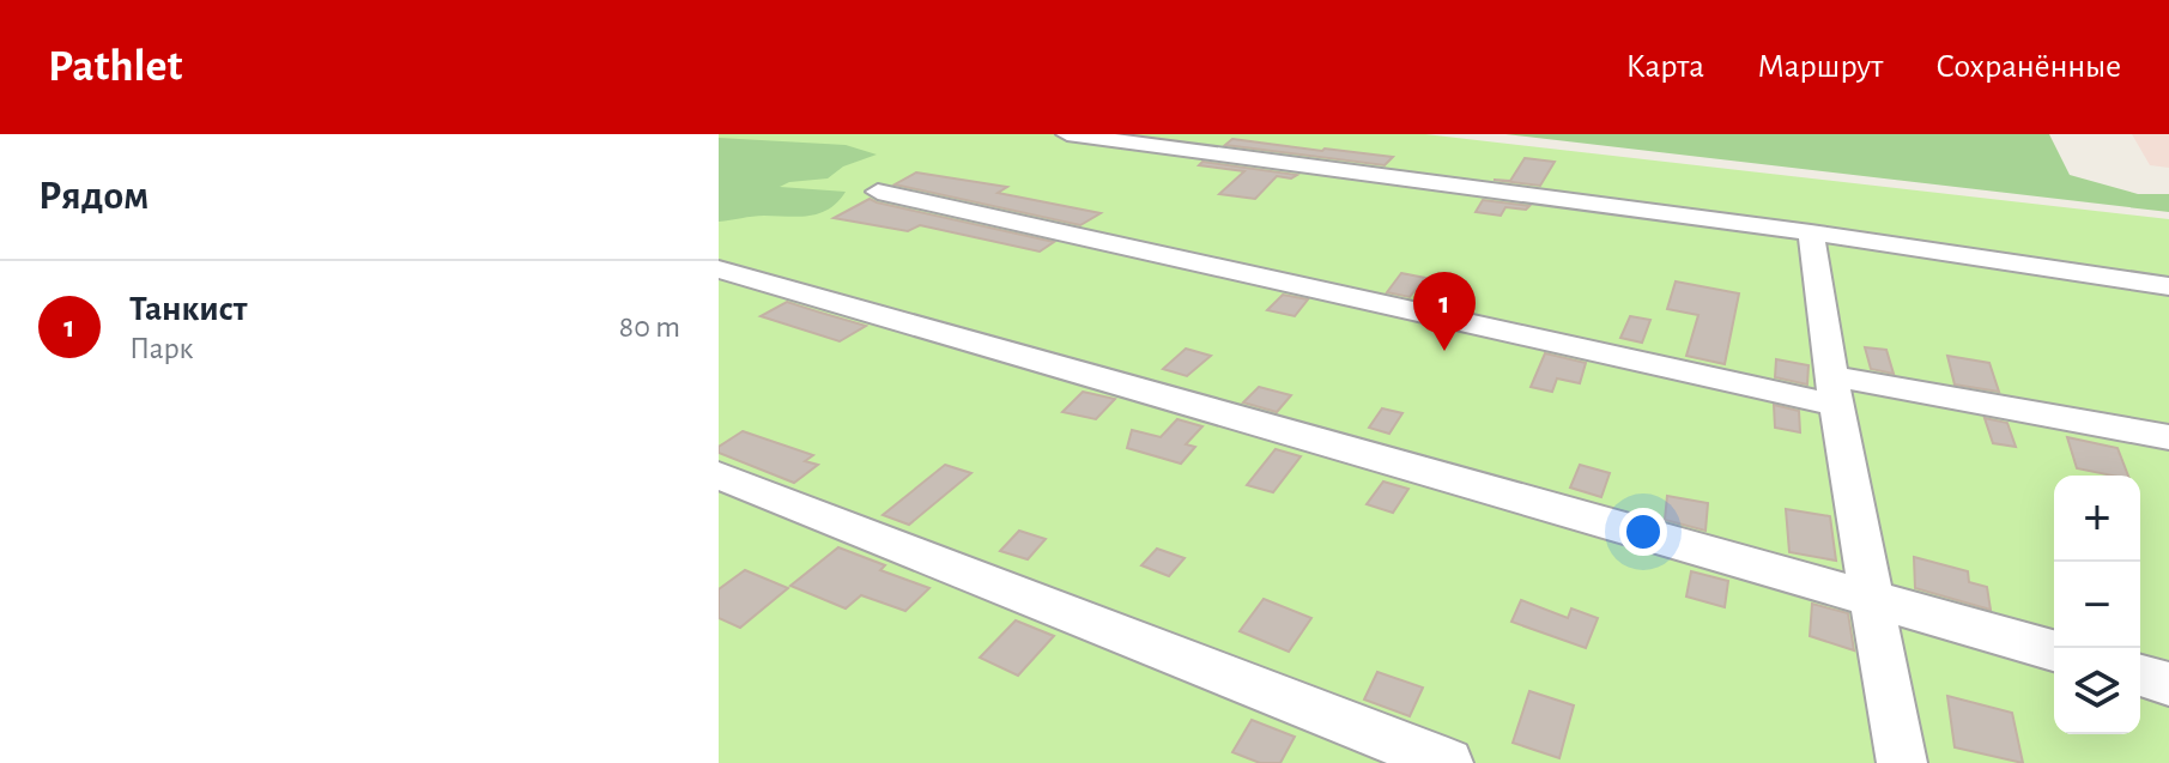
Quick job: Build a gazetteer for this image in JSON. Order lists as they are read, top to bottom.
{
  "page": {
    "header": "Pathlet",
    "nav": ["Карта", "Маршрут", "Сохранённые"],
    "heading": "Рядом",
    "list": [
      {
        "mark": "1",
        "name": "Танкист",
        "note": "Парк",
        "value": "80 m"
      }
    ],
    "pins": "1",
    "map_buttons": ["+", "−"]
  }
}
